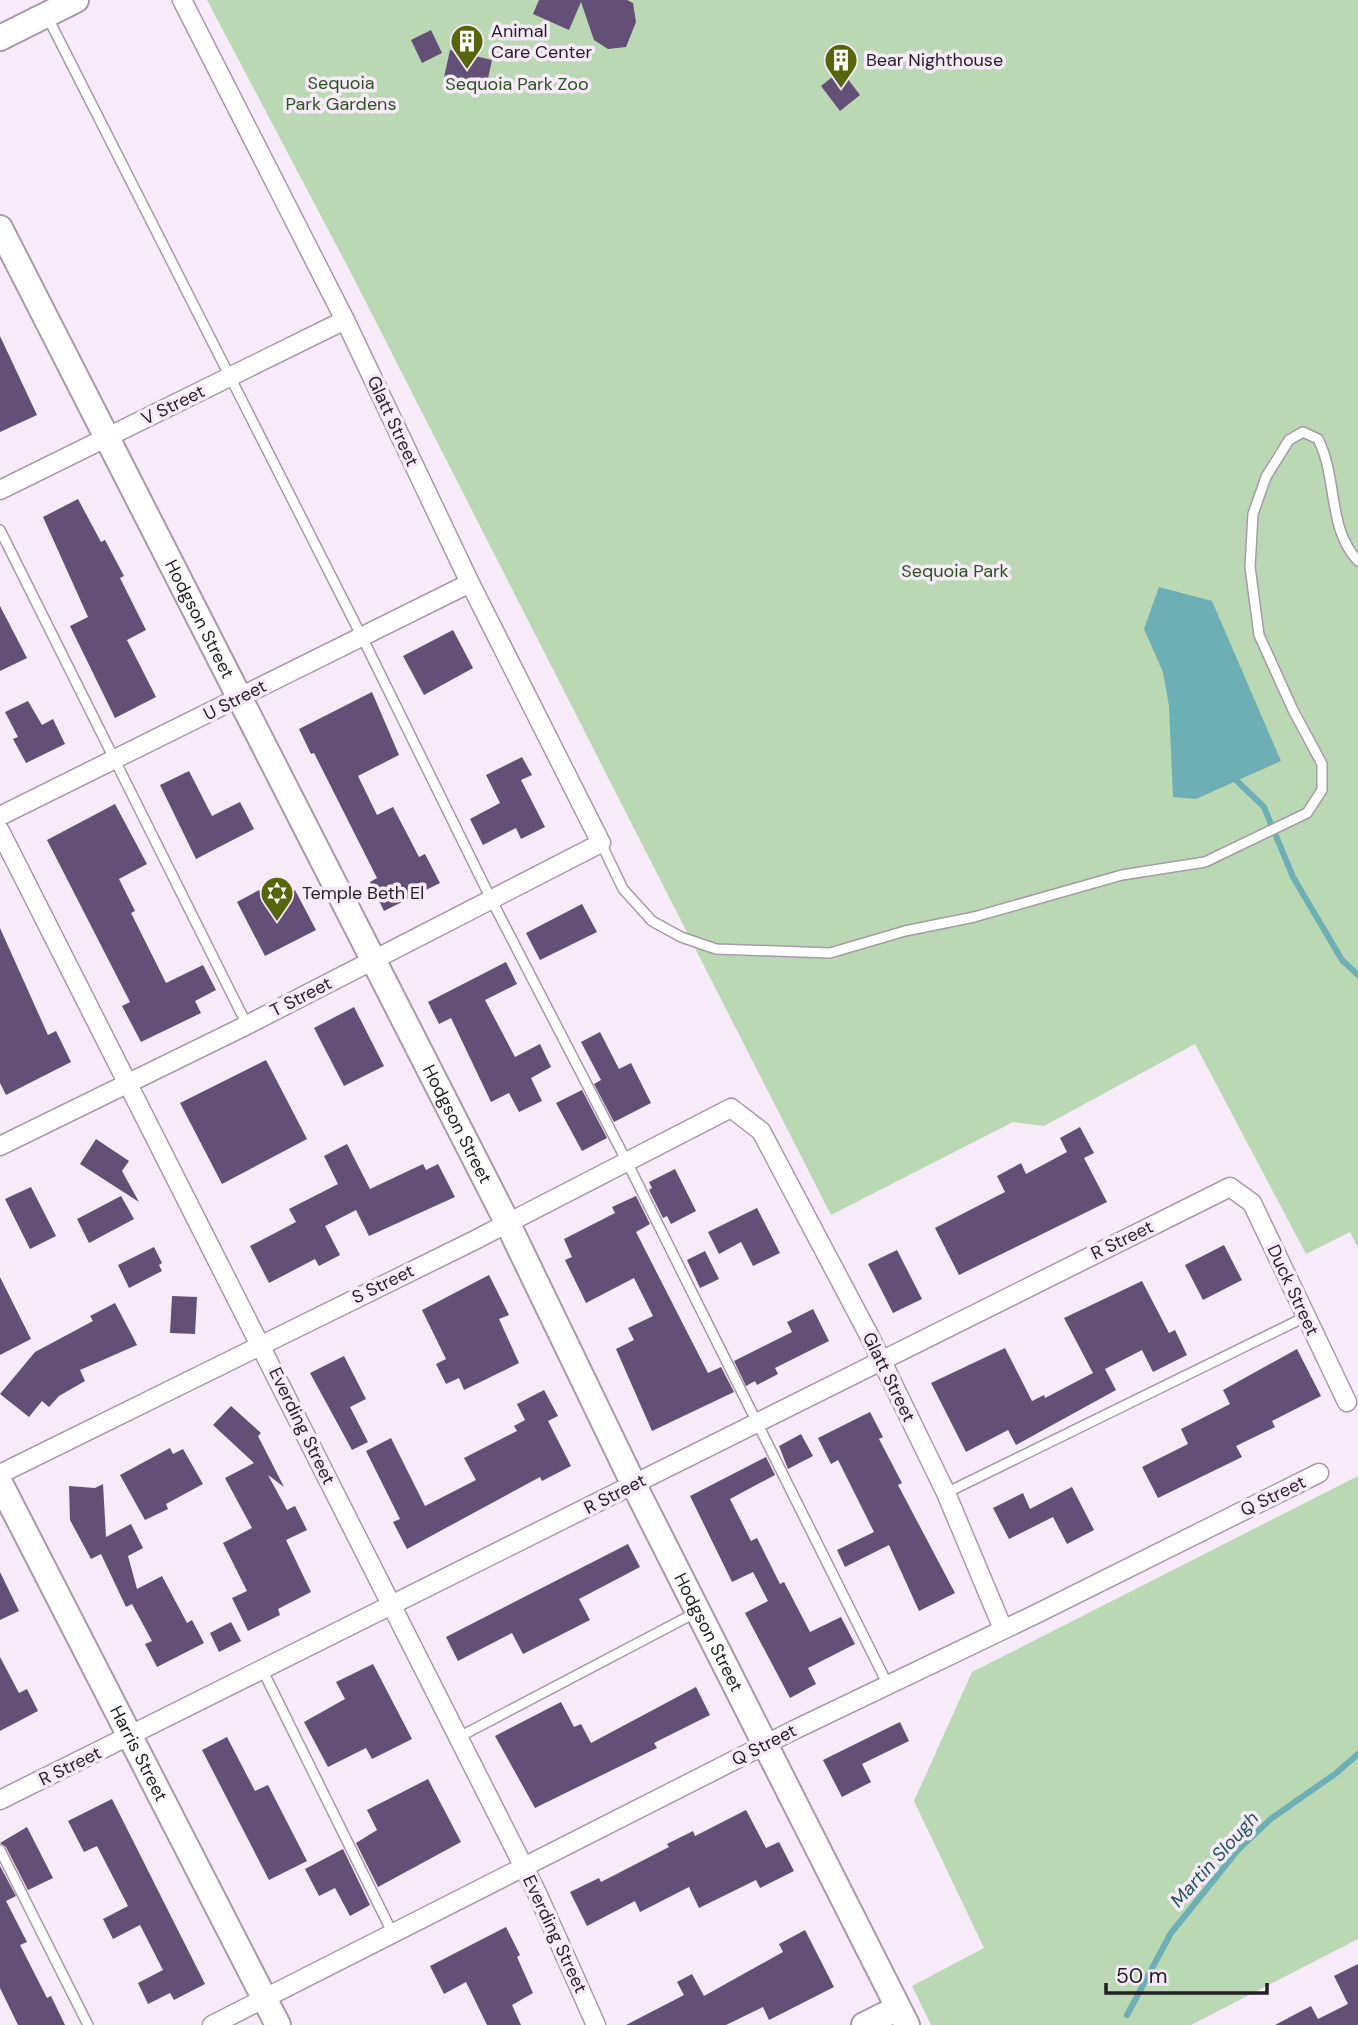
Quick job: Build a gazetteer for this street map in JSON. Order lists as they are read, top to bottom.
{
  "streets": {
    "street": [
      "V Street",
      "Glatt Street",
      "Hodgson Street",
      "U Street",
      "T Street",
      "R Street",
      "S Street",
      "Duck Street",
      "Everding Street",
      "Q Street",
      "Harris Street"
    ]
  },
  "crossings": [
    ["V Street", "Glatt Street"],
    ["V Street", "Hodgson Street"],
    ["Glatt Street", "U Street"],
    ["Glatt Street", "T Street"],
    ["Glatt Street", "R Street"],
    ["Glatt Street", "S Street"],
    ["Glatt Street", "Q Street"],
    ["Hodgson Street", "U Street"],
    ["Hodgson Street", "T Street"],
    ["Hodgson Street", "R Street"],
    ["Hodgson Street", "S Street"],
    ["Hodgson Street", "Q Street"],
    ["T Street", "Everding Street"],
    ["R Street", "Duck Street"],
    ["R Street", "Everding Street"],
    ["R Street", "Harris Street"],
    ["S Street", "Everding Street"],
    ["Everding Street", "Q Street"],
    ["Q Street", "Harris Street"]
  ],
  "water": ["Martin Slough"],
  "parks": ["Sequoia Park Gardens", "Sequoia Park Zoo", "Sequoia Park"],
  "places": {
    "building": ["Animal Care Center", "Bear Nighthouse"],
    "synagogue": ["Temple Beth El"]
  },
  "scale_bar": "50 m"
}
